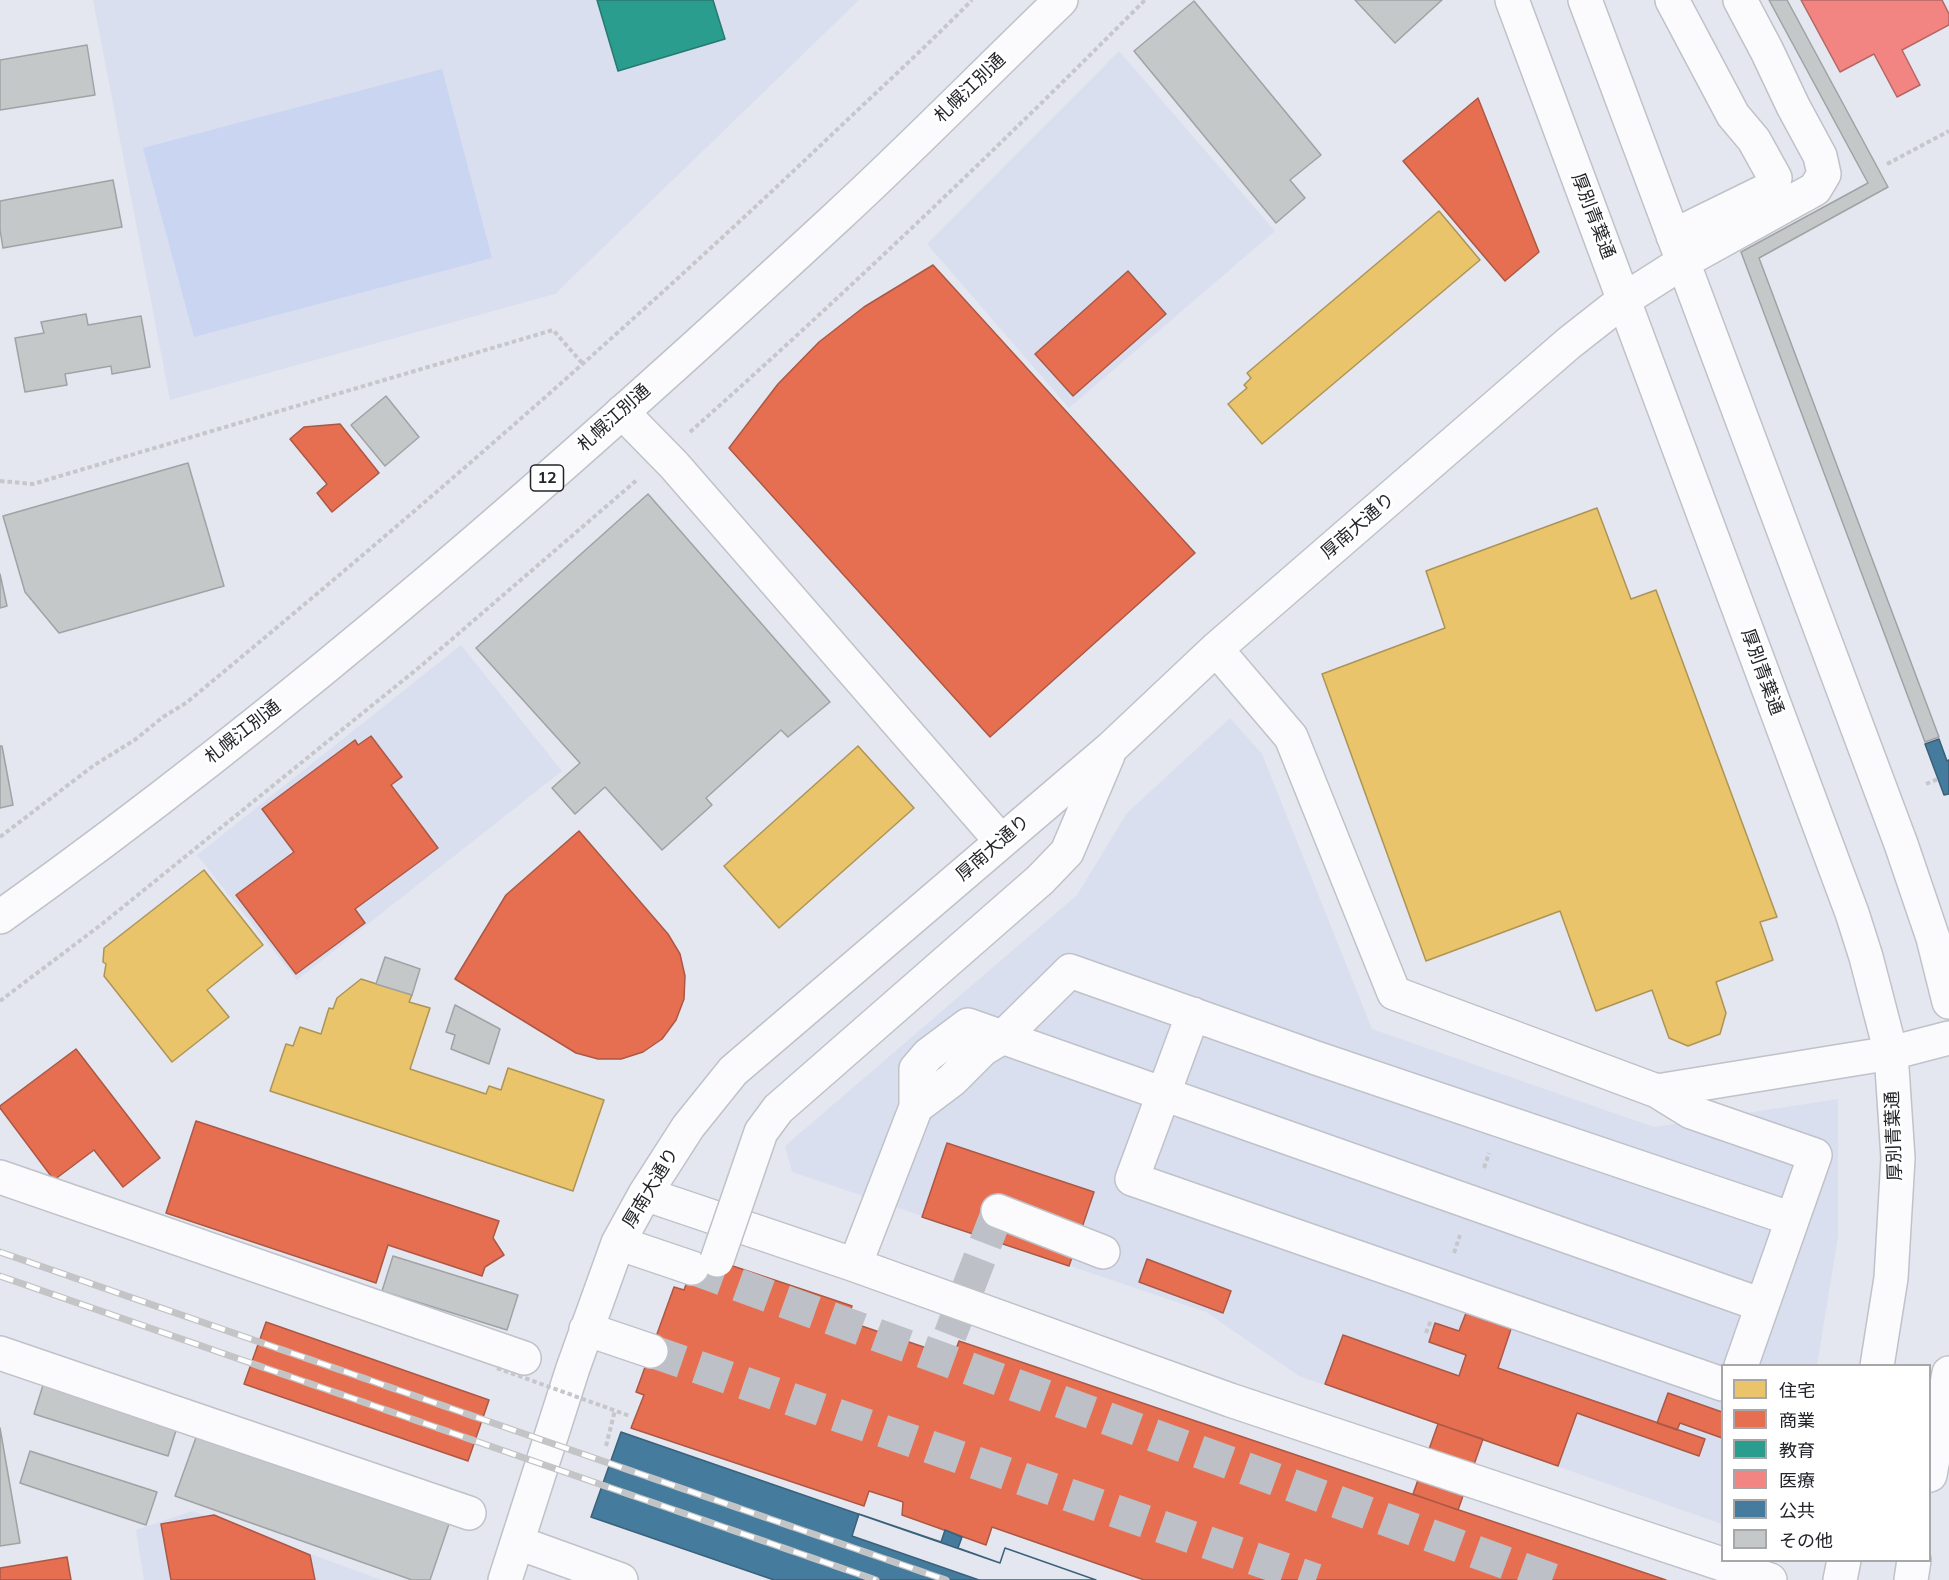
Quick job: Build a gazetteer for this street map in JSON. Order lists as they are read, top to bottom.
{
  "streets": {
    "main road": [
      "札幌江別通",
      "厚別青葉通",
      "12",
      "厚南大通り"
    ]
  },
  "crossings": [
    ["厚別青葉通", "厚南大通り"]
  ],
  "legend": [
    "住宅",
    "商業",
    "教育",
    "医療",
    "公共",
    "その他"
  ]
}
